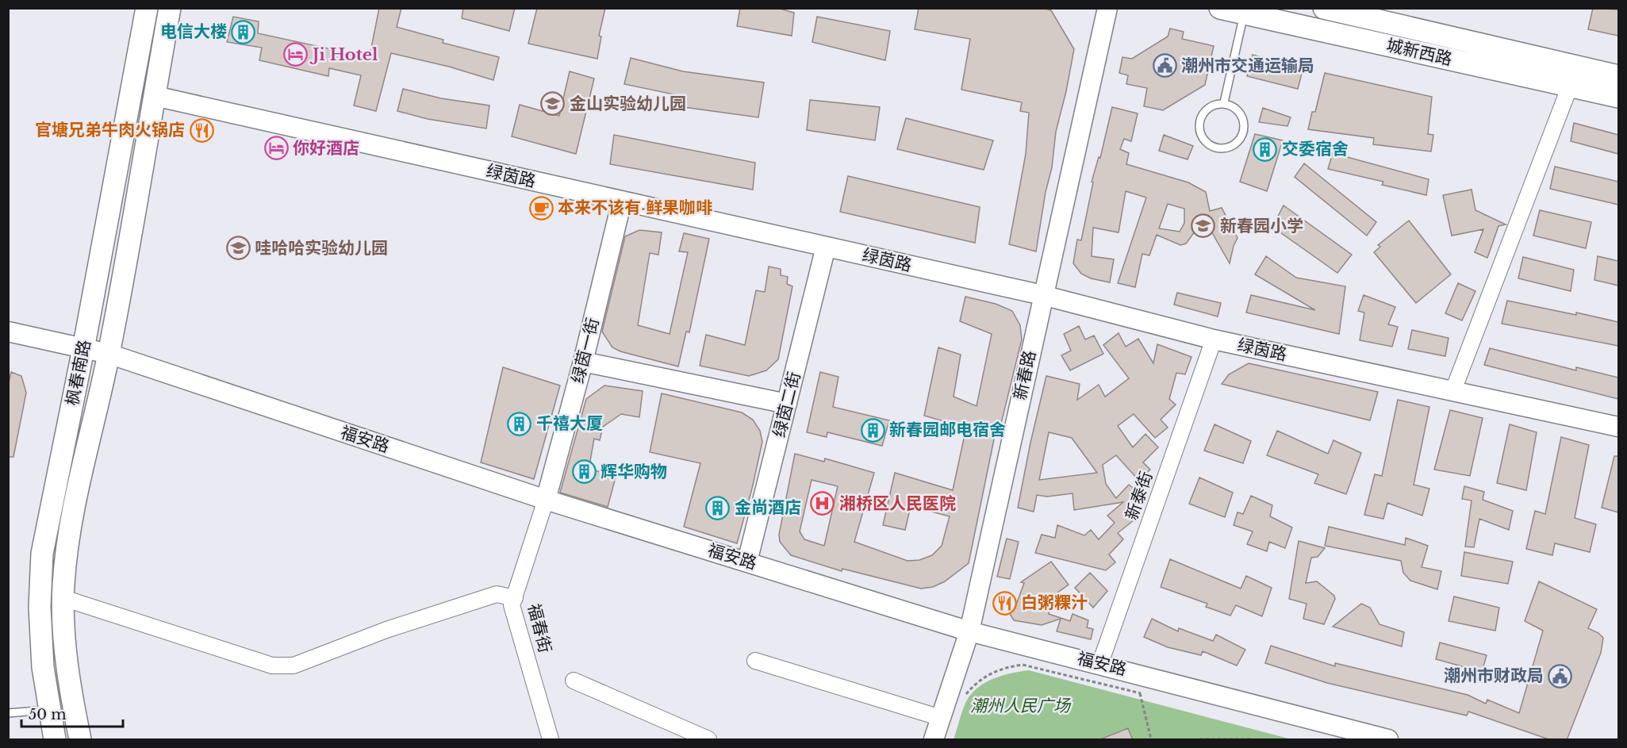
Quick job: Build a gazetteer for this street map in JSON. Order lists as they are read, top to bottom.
{
  "streets": {
    "main road": ["城新西路", "枫春南路"],
    "street": [
      "绿茵路",
      "绿茵一街",
      "新春路",
      "绿茵二街",
      "福安路",
      "新泰街",
      "福春街"
    ]
  },
  "crossings": [
    ["绿茵路", "绿茵一街"],
    ["绿茵路", "枫春南路"],
    ["绿茵路", "新春路"],
    ["绿茵路", "绿茵二街"],
    ["绿茵路", "新泰街"],
    ["绿茵一街", "福安路"],
    ["绿茵一街", "福春街"],
    ["枫春南路", "福安路"],
    ["新春路", "福安路"],
    ["绿茵二街", "福安路"],
    ["福安路", "新泰街"],
    ["福安路", "福春街"]
  ],
  "parks": ["潮州人民广场"],
  "places": {
    "building": [
      "电信大楼",
      "交委宿舍",
      "千禧大厦",
      "新春园邮电宿舍",
      "辉华购物",
      "金尚酒店"
    ],
    "hotel": ["Ji Hotel", "你好酒店"],
    "public building": ["潮州市交通运输局", "潮州市财政局"],
    "school or university": ["金山实验幼儿园", "新春园小学", "哇哈哈实验幼儿园"],
    "restaurant": ["官塘兄弟牛肉火锅店", "白粥粿汁"],
    "cafe": ["本来不该有·鲜果咖啡"],
    "hospital": ["湘桥区人民医院"]
  },
  "scale_bar": "50 m"
}
